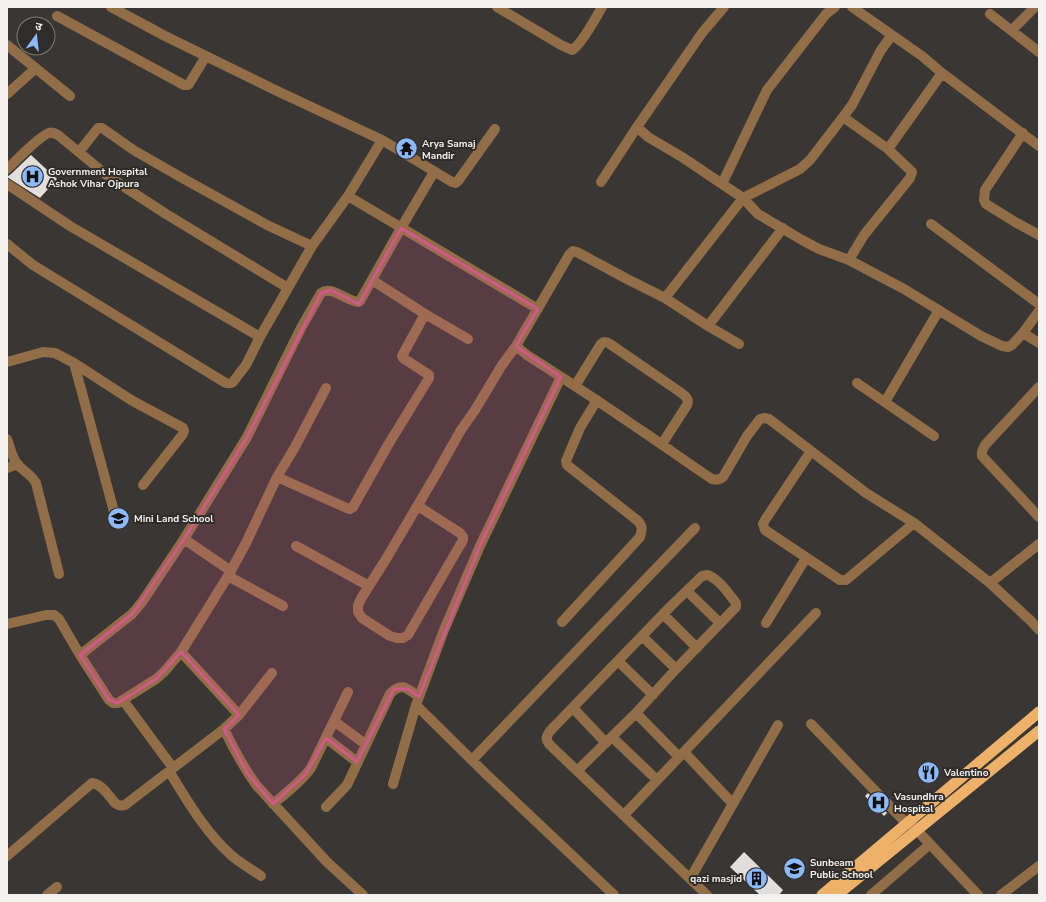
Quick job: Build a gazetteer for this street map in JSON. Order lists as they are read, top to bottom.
{
  "places": {
    "temple": ["Arya Samaj Mandir"],
    "hospital": ["Government Hospital Ashok Vihar Ojpura", "Vasundhra Hospital"],
    "school or university": ["Mini Land School", "Sunbeam Public School"],
    "restaurant": ["Valentino"],
    "building": ["qazi masjid"]
  },
  "north": "top"
}
